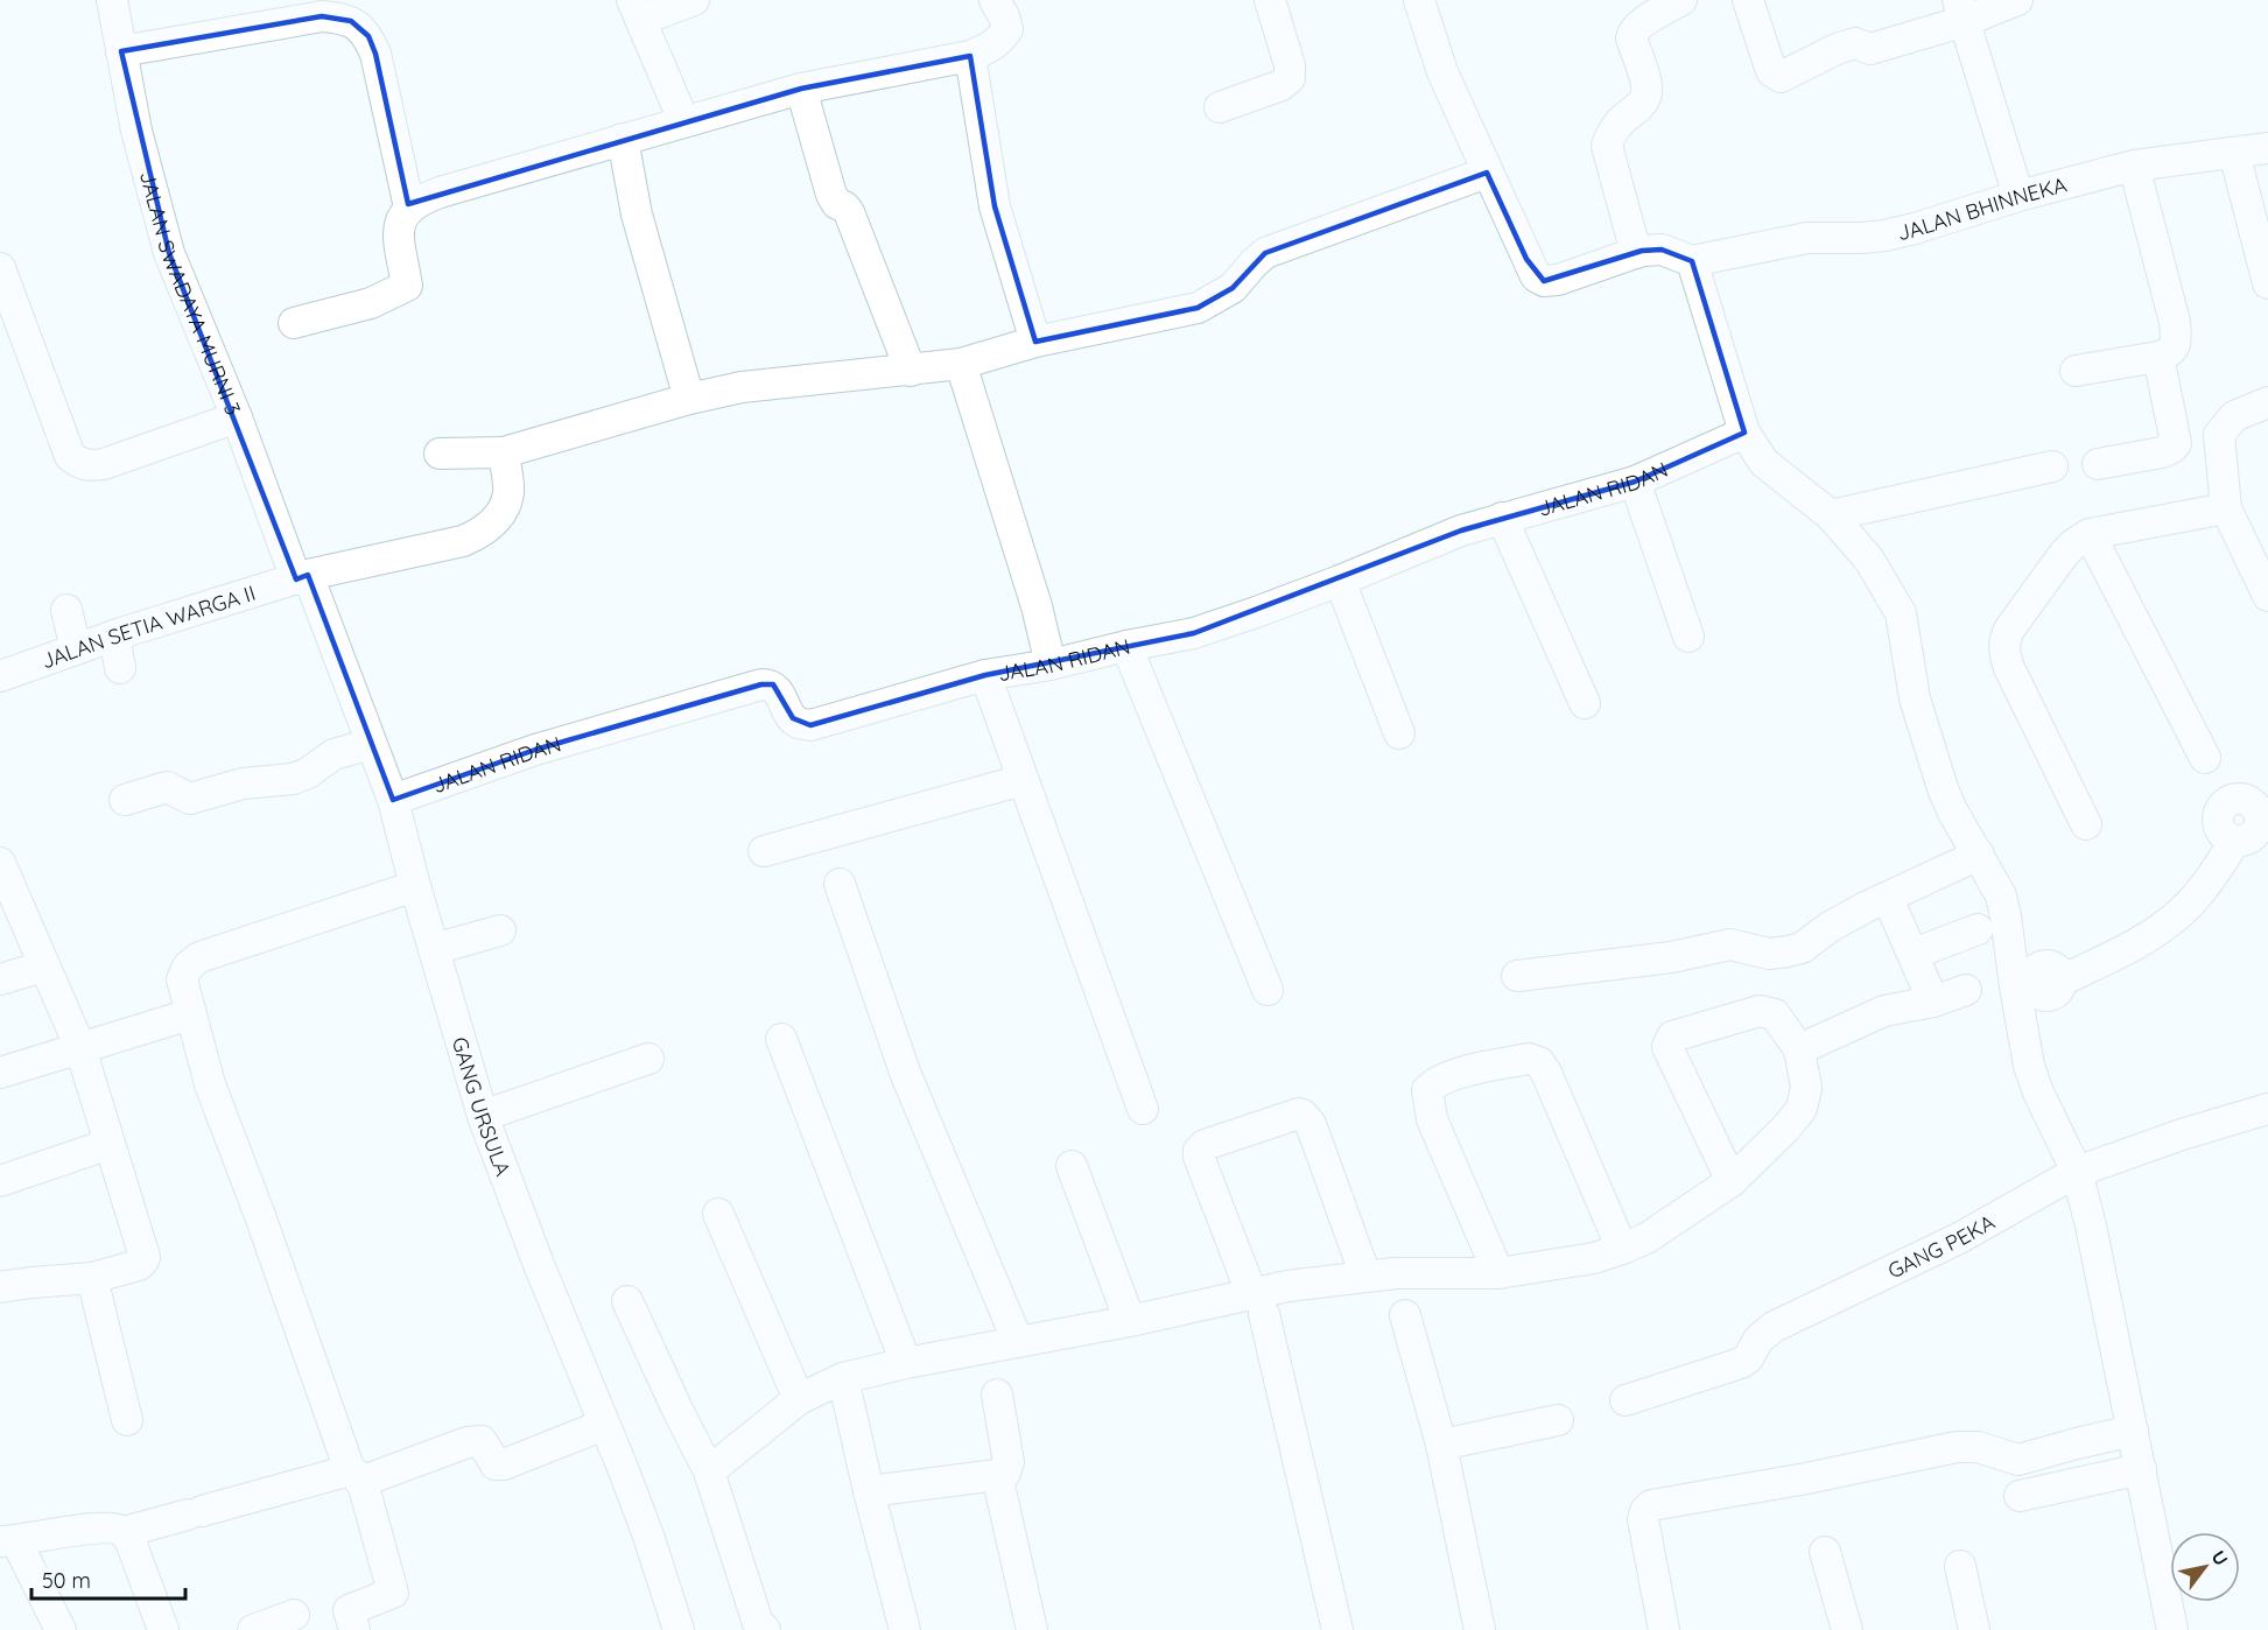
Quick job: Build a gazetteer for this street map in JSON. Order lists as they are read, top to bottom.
{
  "streets": {
    "street": [
      "JALAN BHINNEKA",
      "JALAN SWADAYA MURNI 3",
      "JALAN RIDAN",
      "JALAN SETIA WARGA II",
      "GANG URSULA",
      "GANG PEKA"
    ]
  },
  "crossings": [
    ["JALAN SWADAYA MURNI 3", "JALAN SETIA WARGA II"],
    ["JALAN SWADAYA MURNI 3", "GANG URSULA"],
    ["JALAN RIDAN", "GANG URSULA"],
    ["JALAN SETIA WARGA II", "GANG URSULA"]
  ],
  "scale_bar": "50 m",
  "north": "top right"
}
